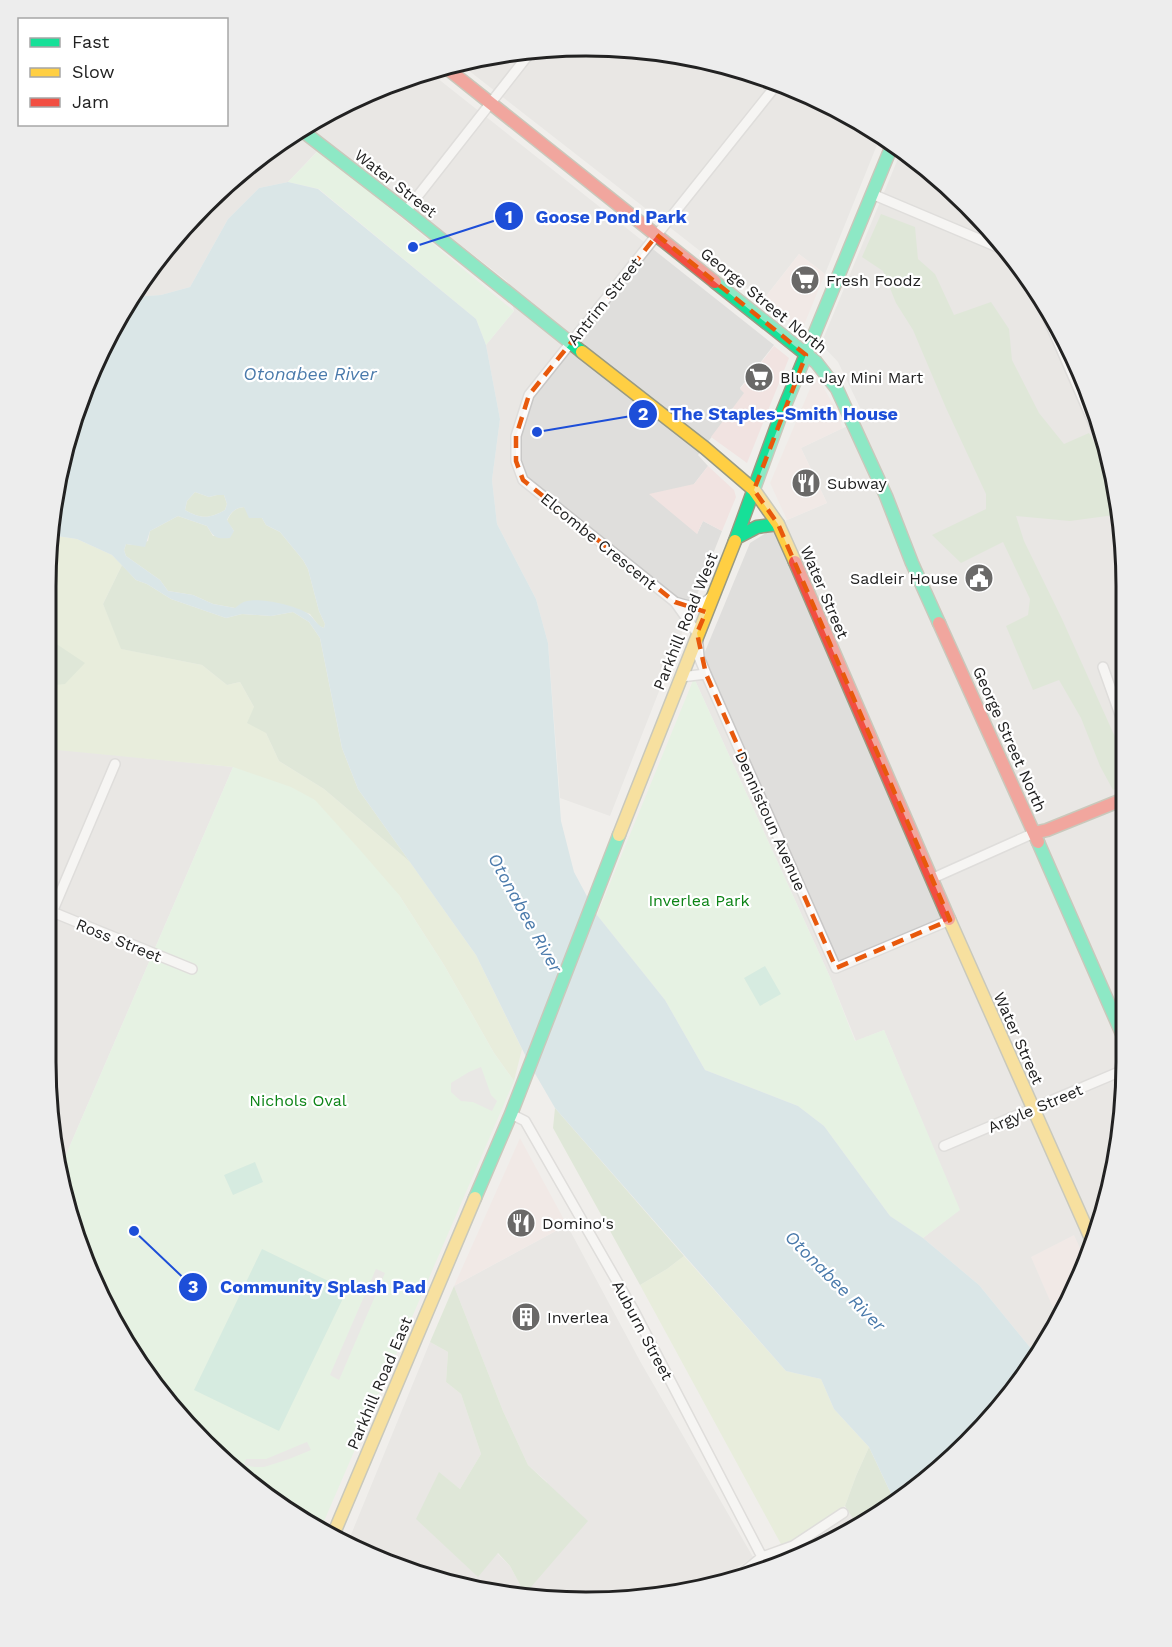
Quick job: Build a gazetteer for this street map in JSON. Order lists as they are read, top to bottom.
{
  "streets": {
    "main road": [
      "Water Street",
      "George Street North",
      "Parkhill Road West",
      "Parkhill Road East"
    ],
    "street": [
      "Antrim Street",
      "Elcombe Crescent",
      "Dennistoun Avenue",
      "Ross Street",
      "Argyle Street",
      "Auburn Street"
    ]
  },
  "crossings": [
    ["Water Street", "Antrim Street"],
    ["Water Street", "Parkhill Road West"],
    ["Water Street", "Dennistoun Avenue"],
    ["Water Street", "Argyle Street"],
    ["George Street North", "Antrim Street"],
    ["George Street North", "Parkhill Road West"],
    ["Antrim Street", "Elcombe Crescent"],
    ["Elcombe Crescent", "Parkhill Road West"],
    ["Elcombe Crescent", "Dennistoun Avenue"],
    ["Parkhill Road West", "Dennistoun Avenue"],
    ["Parkhill Road West", "Auburn Street"],
    ["Parkhill Road West", "Parkhill Road East"],
    ["Auburn Street", "Parkhill Road East"]
  ],
  "water": ["Otonabee River"],
  "parks": ["Inverlea Park", "Nichols Oval"],
  "places": {
    "other": ["Goose Pond Park", "The Staples-Smith House", "Community Splash Pad"],
    "supermarket": ["Fresh Foodz", "Blue Jay Mini Mart"],
    "restaurant": ["Subway", "Domino's"],
    "public building": ["Sadleir House"],
    "building": ["Inverlea"]
  },
  "legend": ["Fast", "Slow", "Jam"]
}
